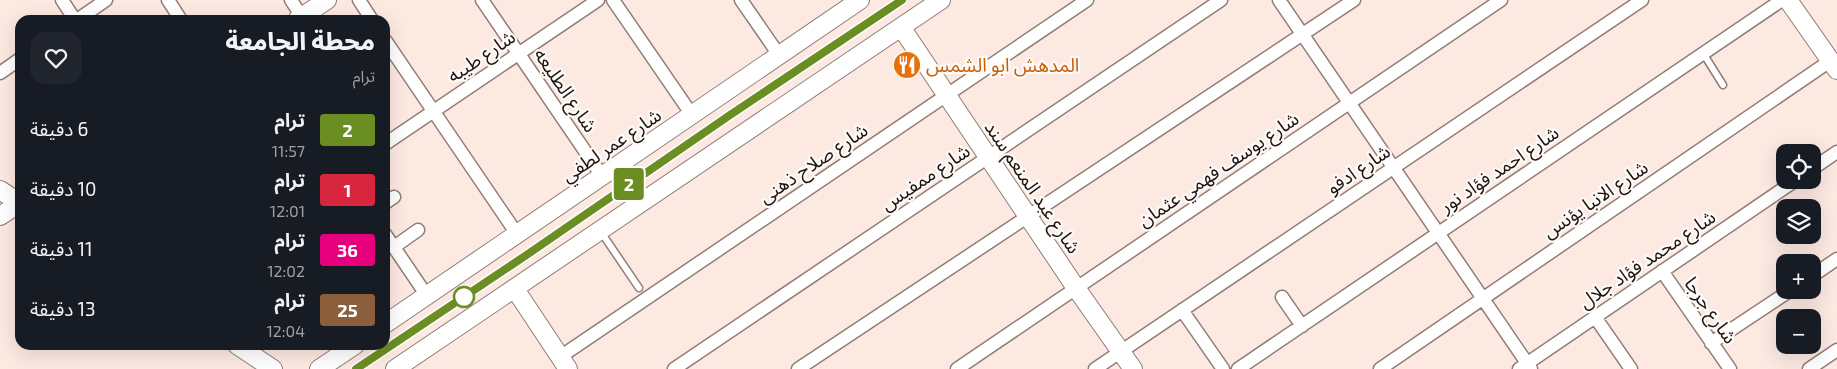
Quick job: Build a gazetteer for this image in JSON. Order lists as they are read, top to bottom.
{
  "streets": {
    "street": [
      "شارع طيبه",
      "شارع الطليعه",
      "شارع عمر لطفي",
      "شارع صلاح ذهنى",
      "شارع يوسف فهمي عثمان",
      "شارع ادفو",
      "شارع احمد فؤاد نور",
      "شارع ممفيس",
      "شارع عبد المنعم سند",
      "شارع الانبا يؤنس",
      "شارع محمد فؤاد جلال",
      "شارع جرجا"
    ]
  },
  "crossings": [
    ["شارع طيبه", "شارع الطليعه"],
    ["شارع الطليعه", "شارع عمر لطفي"],
    ["شارع صلاح ذهنى", "شارع عبد المنعم سند"],
    ["شارع يوسف فهمي عثمان", "شارع عبد المنعم سند"],
    ["شارع ادفو", "شارع عبد المنعم سند"],
    ["شارع ممفيس", "شارع عبد المنعم سند"],
    ["شارع محمد فؤاد جلال", "شارع جرجا"]
  ],
  "places": {
    "restaurant": ["المدهش ابو الشمس"]
  },
  "lines": ["tram line 2"],
  "page": {
    "on_map": "2",
    "heading": ["محطة الجامعة", "ترام"],
    "list": [
      {
        "mark": "2",
        "name": "ترام",
        "note": "11:57",
        "value": "6 دقيقة"
      },
      {
        "mark": "1",
        "name": "ترام",
        "note": "12:01",
        "value": "10 دقيقة"
      },
      {
        "mark": "36",
        "name": "ترام",
        "note": "12:02",
        "value": "11 دقيقة"
      },
      {
        "mark": "25",
        "name": "ترام",
        "note": "12:04",
        "value": "13 دقيقة"
      }
    ],
    "map_buttons": ["+", "−"]
  }
}
